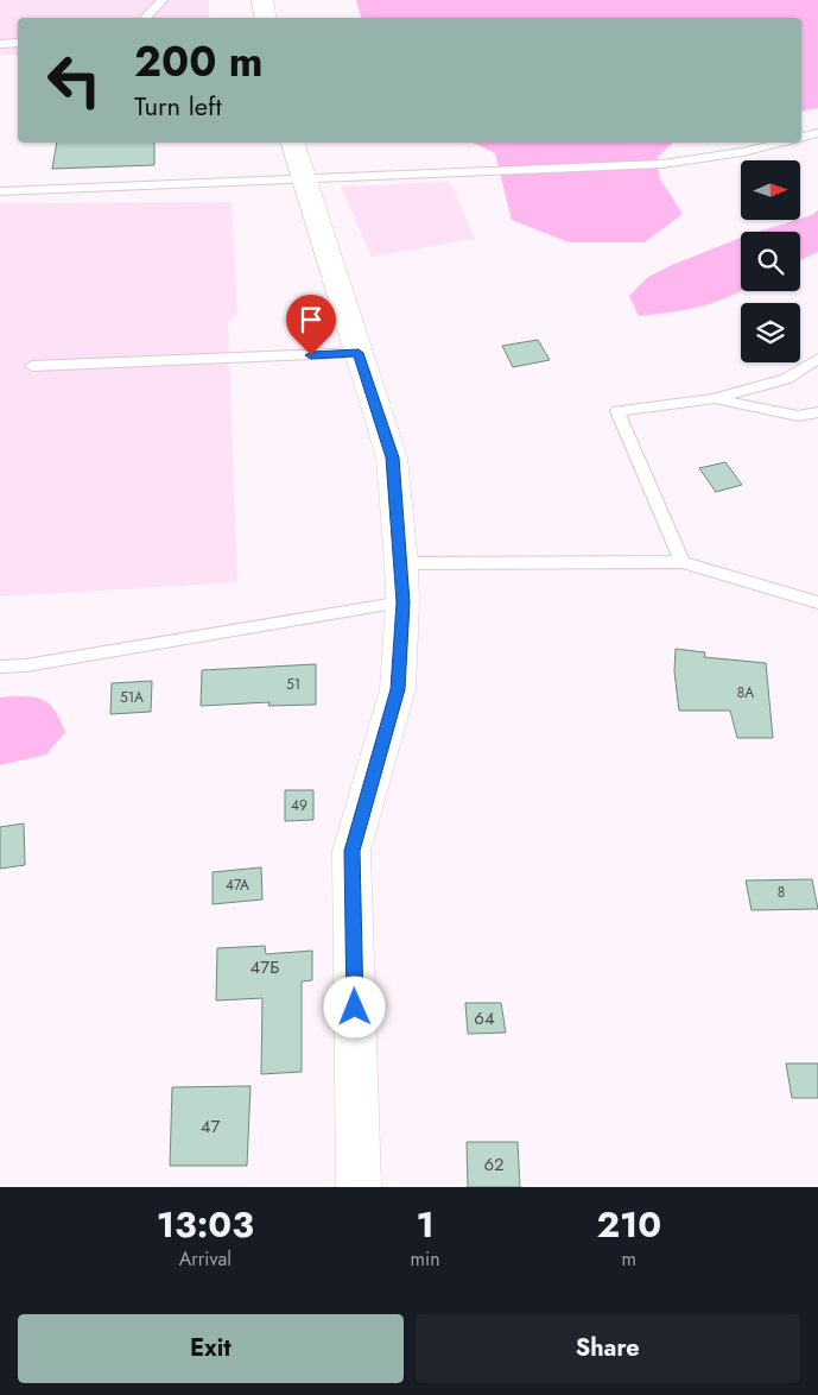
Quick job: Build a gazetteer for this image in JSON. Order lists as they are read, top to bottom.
{
  "house_numbers": [
    "51",
    "8А",
    "51А",
    "49",
    "47А",
    "8",
    "47Б",
    "64",
    "47",
    "62"
  ],
  "north": "right",
  "page": {
    "turn": ["200 m", "Turn left"],
    "eta": [
      "13:03",
      "Arrival",
      "1",
      "min",
      "210",
      "m"
    ],
    "buttons": ["Exit", "Share"]
  }
}
